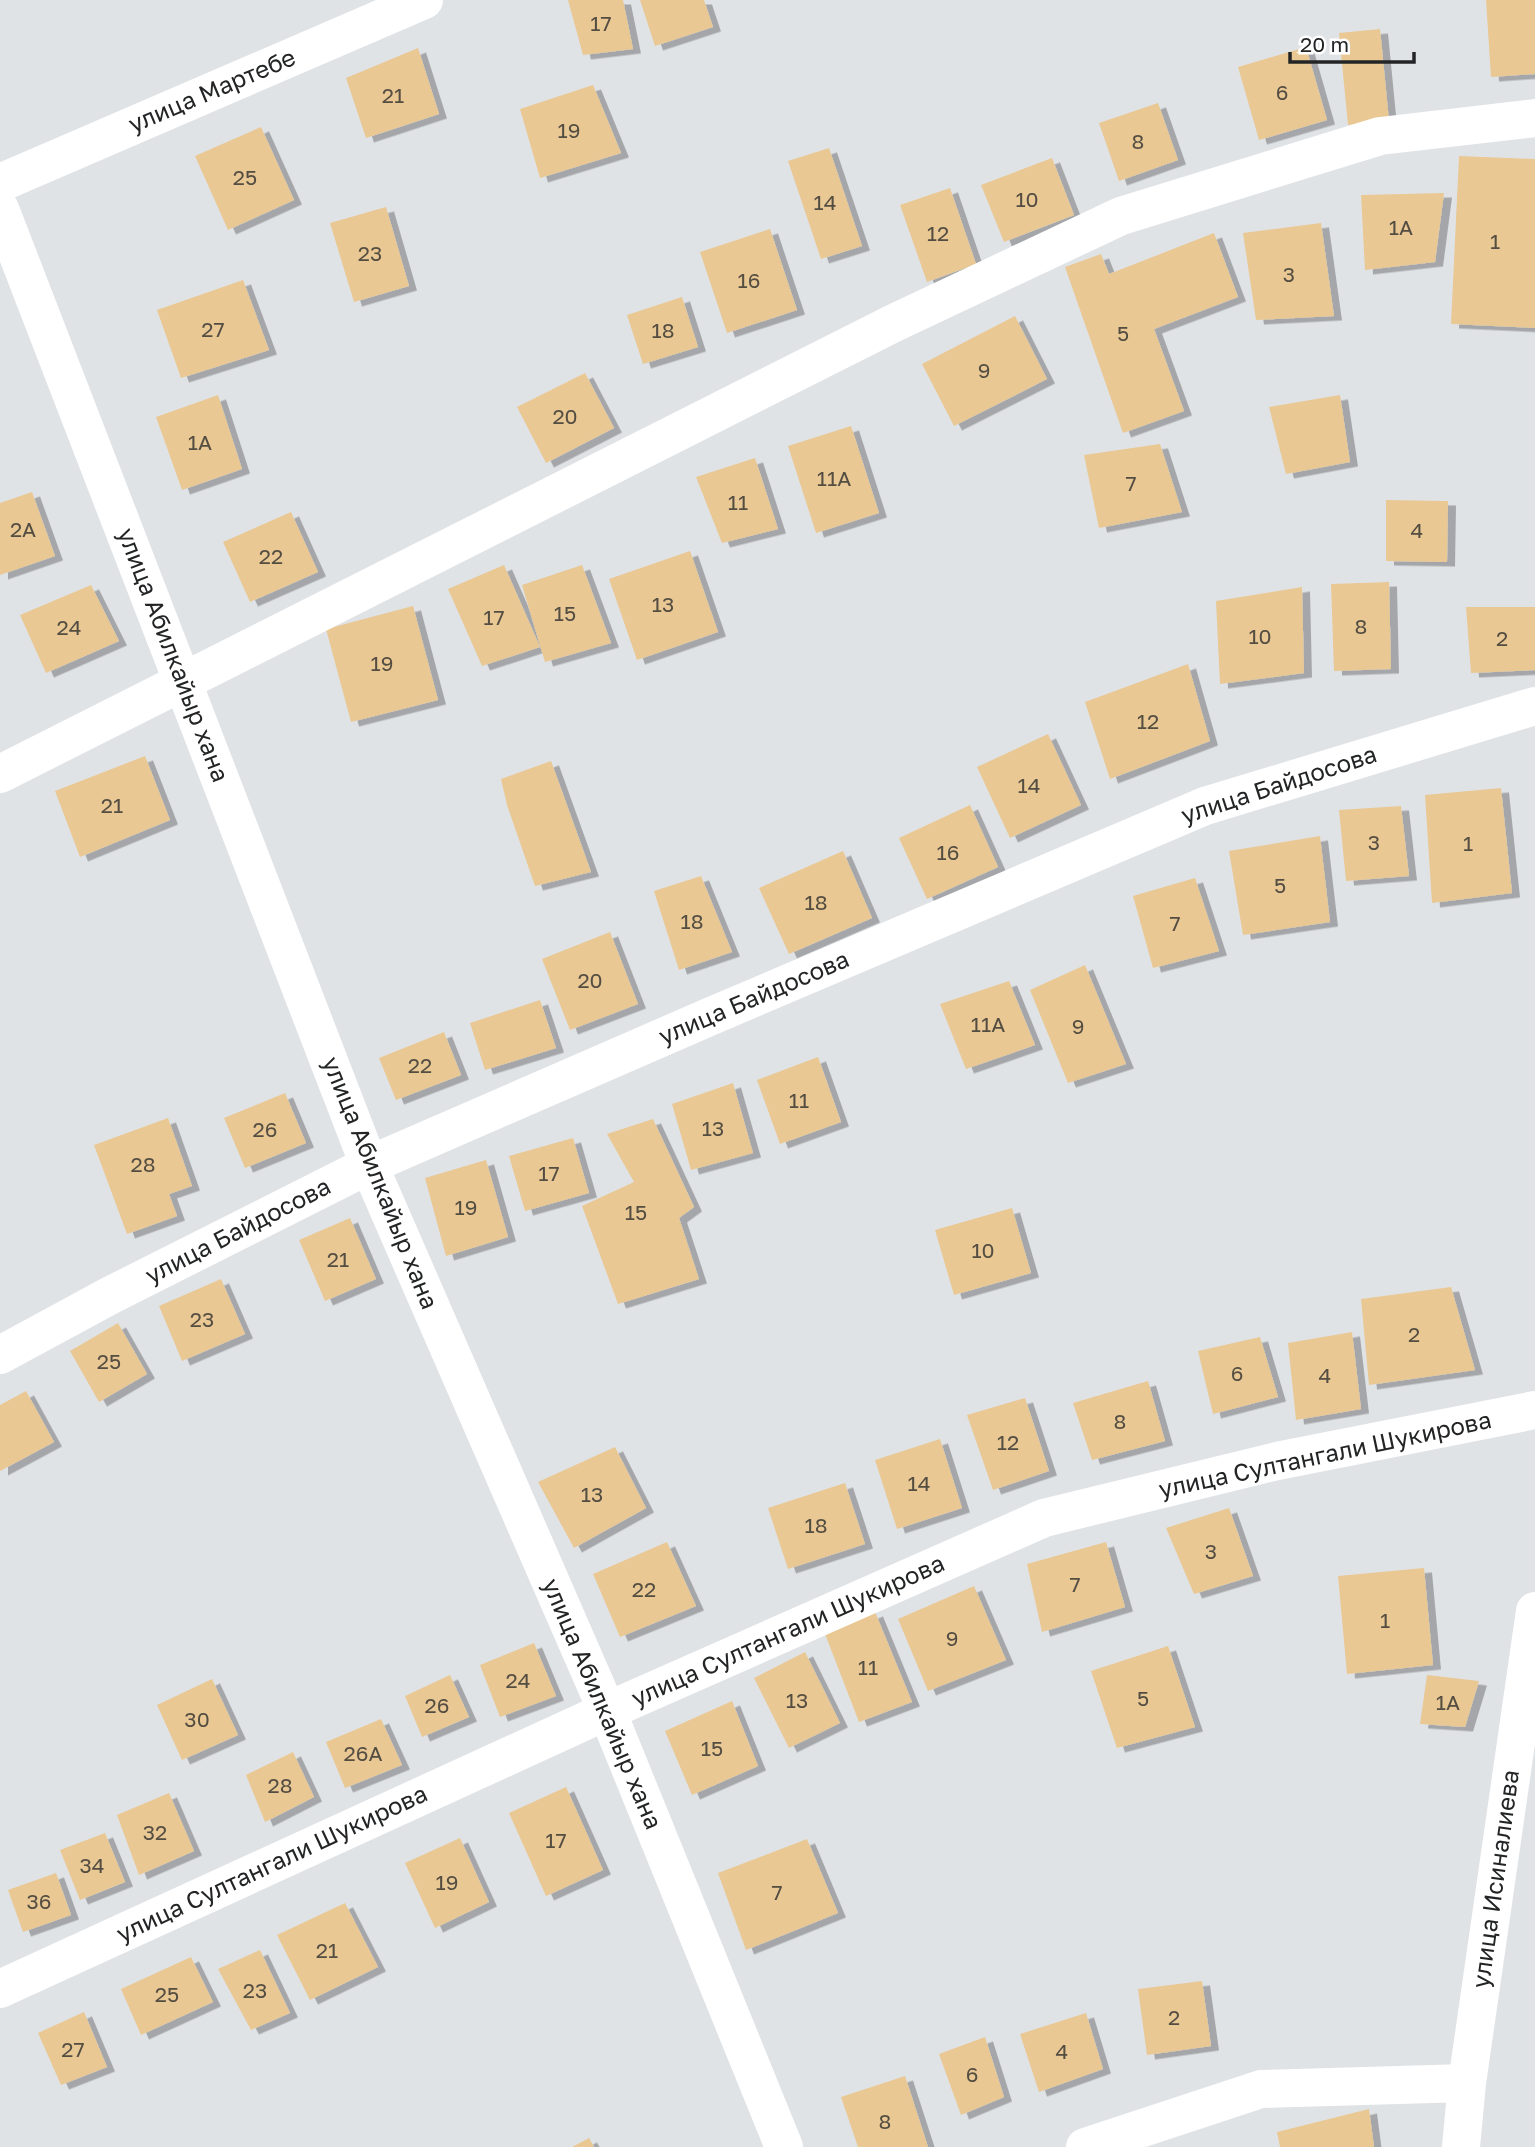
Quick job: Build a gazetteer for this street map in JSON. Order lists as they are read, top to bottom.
{
  "streets": {
    "street": [
      "улица Мартебе",
      "улица Абилкайыр хана",
      "улица Байдосова",
      "улица Султангали Шукирова",
      "улица Исиналиева"
    ]
  },
  "crossings": [
    ["улица Абилкайыр хана", "улица Байдосова"],
    ["улица Абилкайыр хана", "улица Султангали Шукирова"]
  ],
  "house_numbers": [
    "17",
    "6",
    "21",
    "19",
    "8",
    "25",
    "10",
    "14",
    "1А",
    "12",
    "1",
    "23",
    "3",
    "16",
    "27",
    "18",
    "5",
    "9",
    "20",
    "1А",
    "11А",
    "7",
    "11",
    "2А",
    "4",
    "22",
    "13",
    "15",
    "17",
    "8",
    "24",
    "10",
    "2",
    "19",
    "12",
    "14",
    "21",
    "3",
    "1",
    "16",
    "5",
    "18",
    "18",
    "7",
    "20",
    "11А",
    "9",
    "22",
    "11",
    "13",
    "26",
    "28",
    "17",
    "19",
    "15",
    "10",
    "21",
    "23",
    "2",
    "25",
    "6",
    "4",
    "8",
    "12",
    "14",
    "13",
    "18",
    "3",
    "7",
    "22",
    "1",
    "9",
    "11",
    "24",
    "5",
    "13",
    "1А",
    "26",
    "30",
    "15",
    "26А",
    "28",
    "32",
    "17",
    "34",
    "19",
    "7",
    "36",
    "21",
    "23",
    "25",
    "2",
    "27",
    "4",
    "6",
    "8"
  ],
  "scale_bar": "20 m"
}
